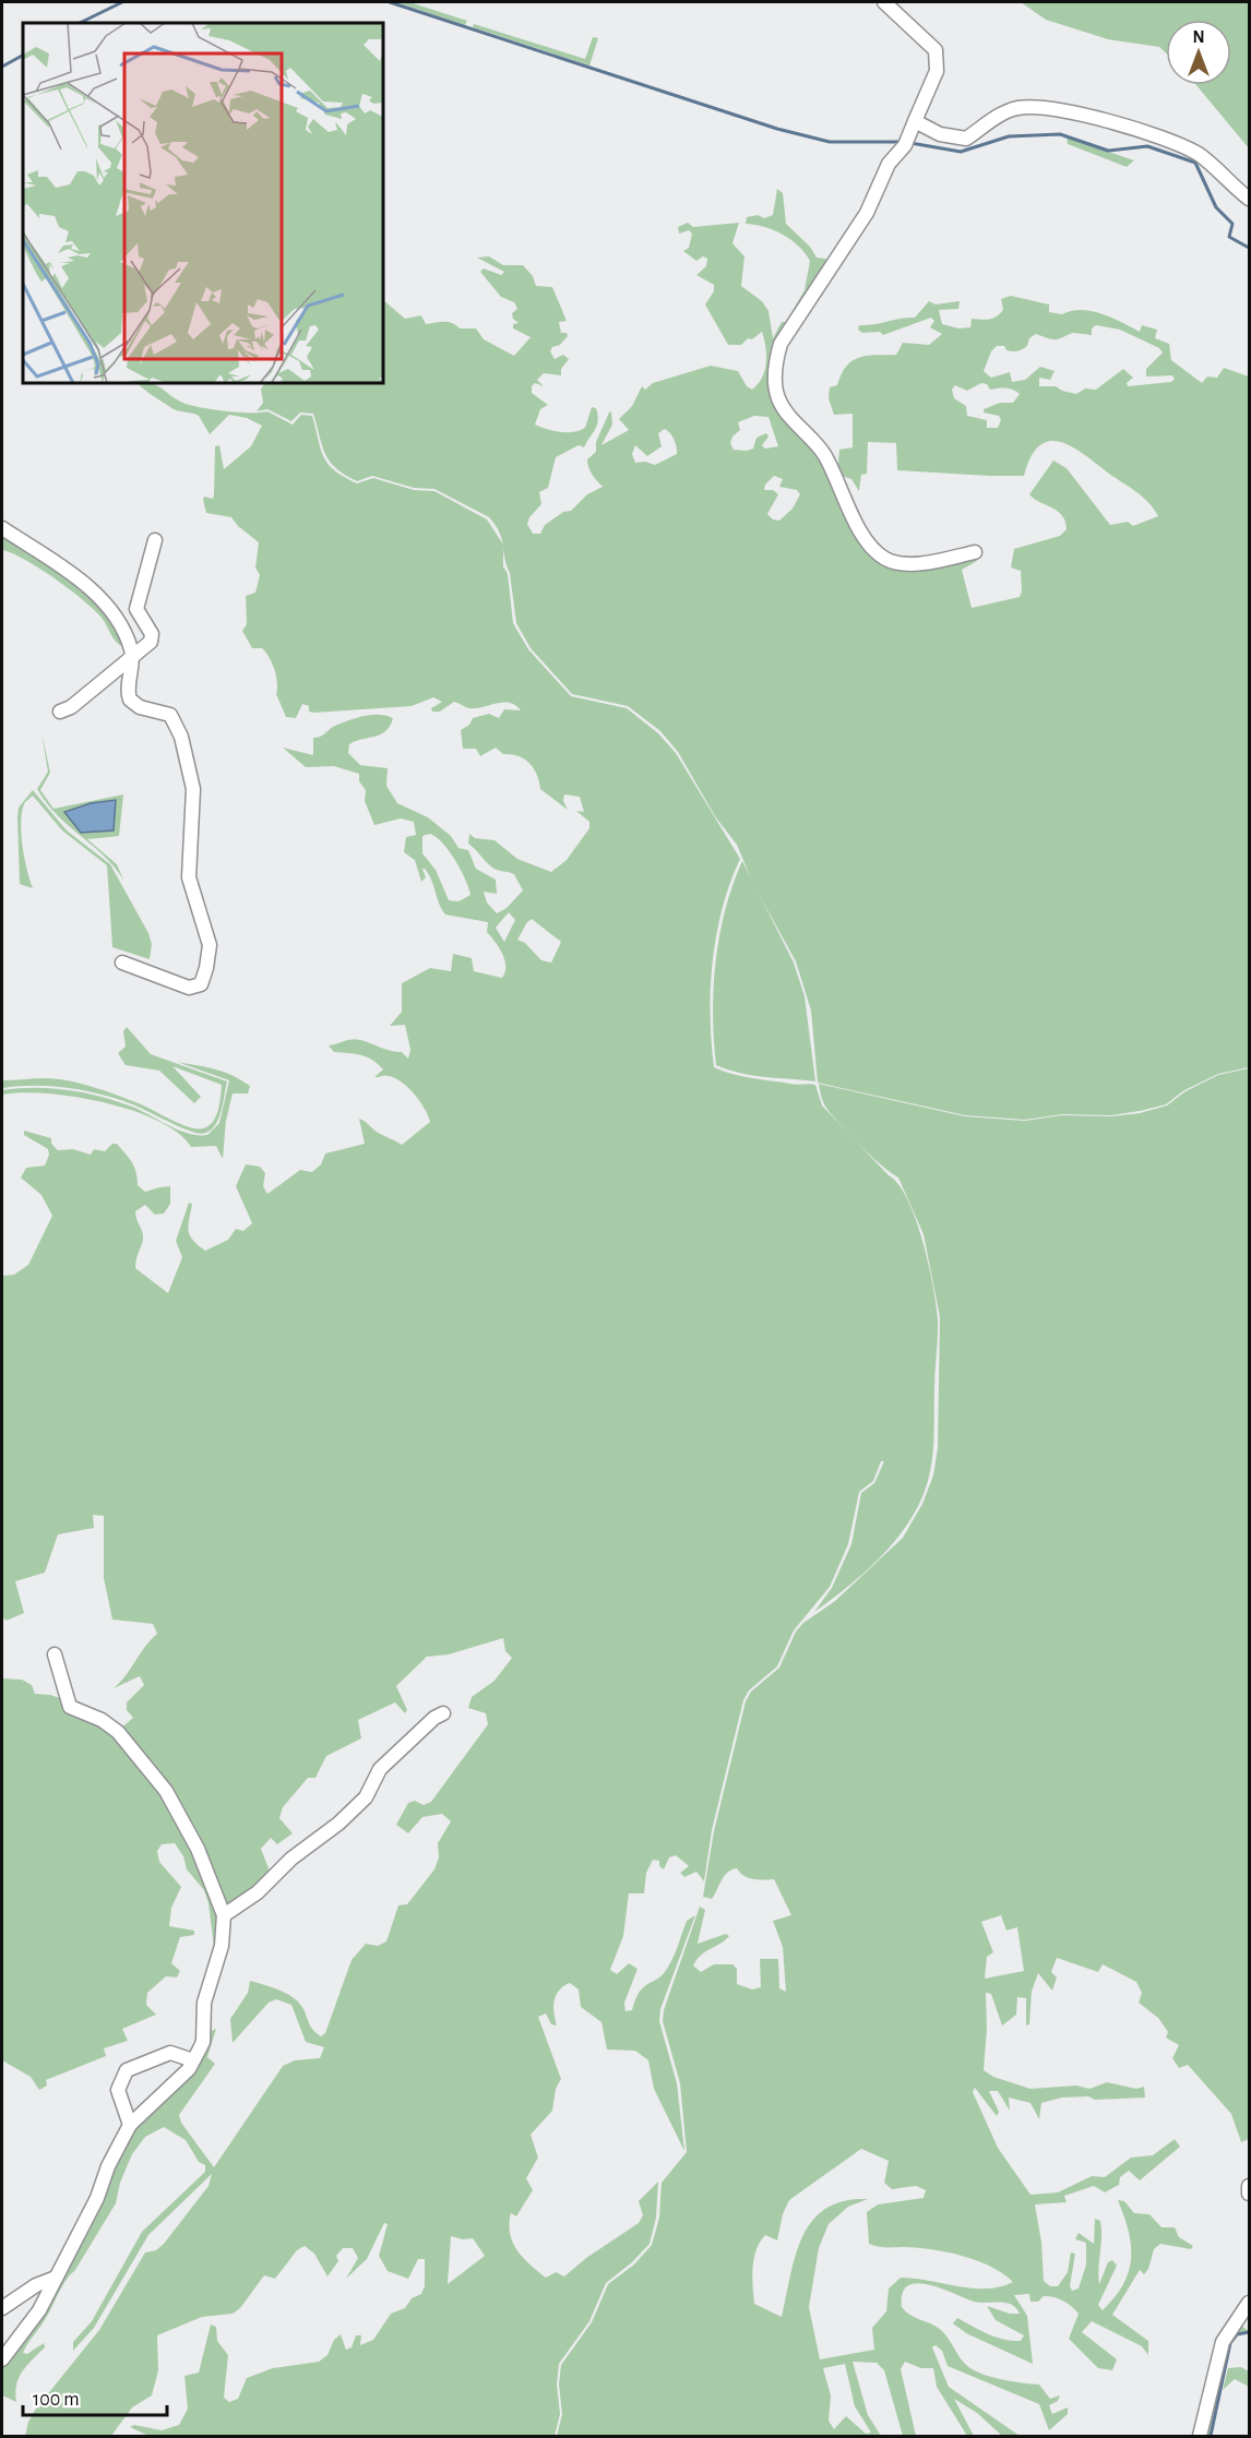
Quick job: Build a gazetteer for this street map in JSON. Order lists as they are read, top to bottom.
{
  "scale_bar": "100 m",
  "north": "top"
}
